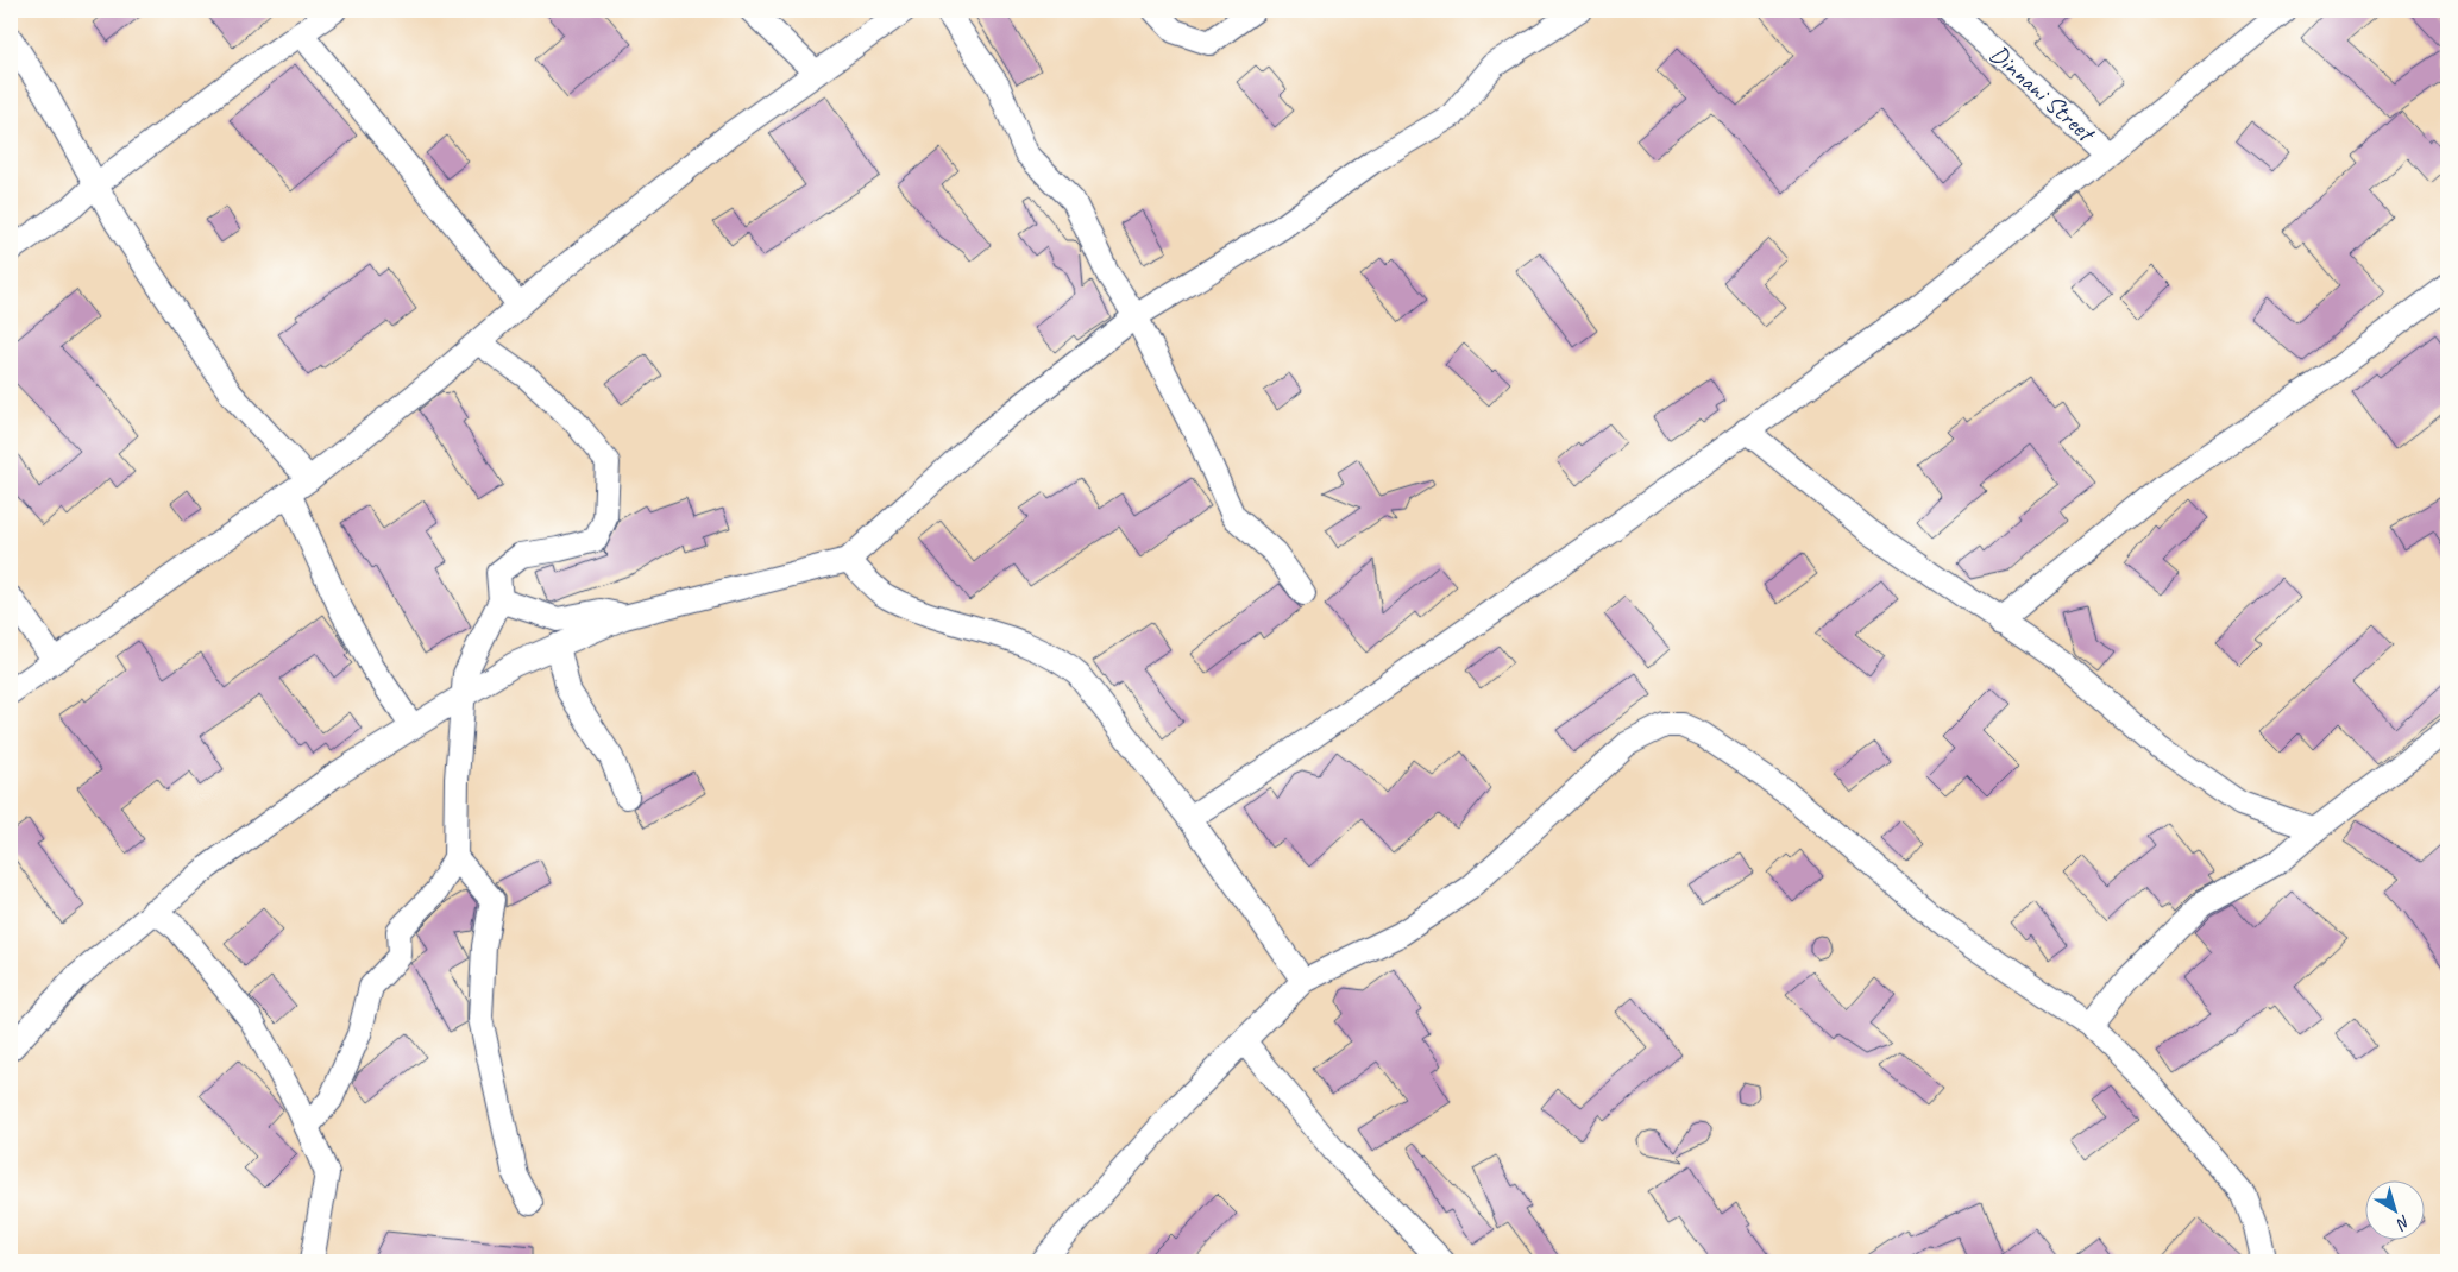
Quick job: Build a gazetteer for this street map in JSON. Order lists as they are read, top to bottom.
{
  "streets": {
    "street": ["Dinnani Street"]
  },
  "north": "bottom right"
}
